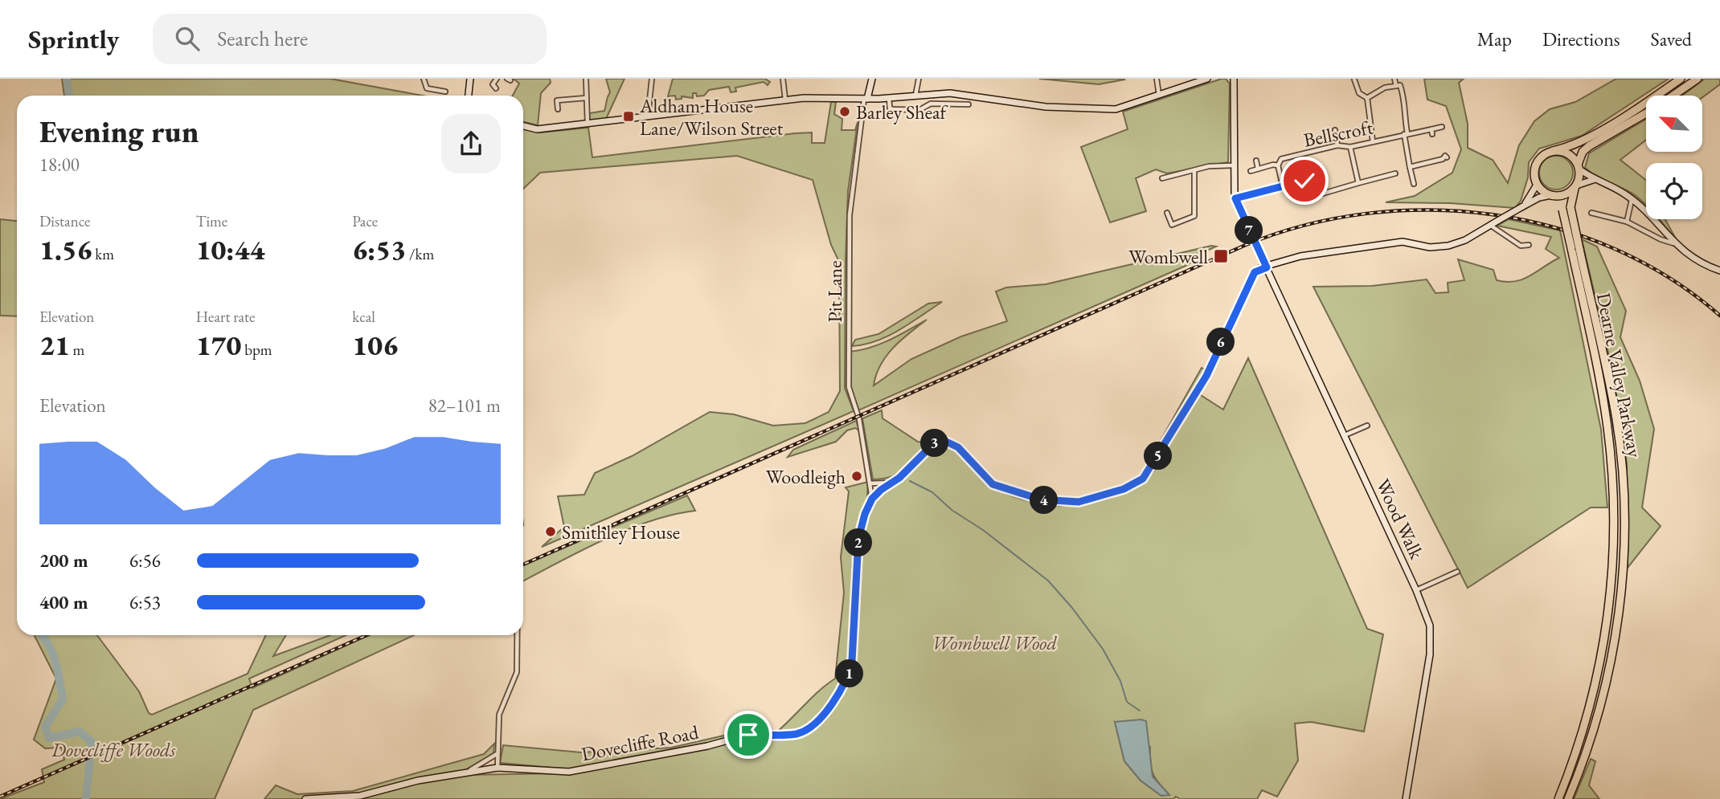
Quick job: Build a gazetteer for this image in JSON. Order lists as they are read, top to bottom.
{
  "streets": {
    "highway": ["Dearne Valley Parkway"],
    "street": [
      "Bellscroft",
      "Pit Lane",
      "Wood Walk",
      "Dovecliffe Road"
    ]
  },
  "crossings": [
    ["Pit Lane", "Dovecliffe Road"],
    ["Wood Walk", "Dovecliffe Road"]
  ],
  "parks": ["Wombwell Wood", "Dovecliffe Woods"],
  "places": {
    "other": ["Barley Sheaf", "Woodleigh", "Smithley House"],
    "transit": ["Aldham House Lane/Wilson Street", "Wombwell"]
  },
  "north": "top left",
  "page": {
    "header": "Sprintly",
    "search": "Search here",
    "nav": ["Map", "Directions", "Saved"],
    "heading": ["Evening run", "18:00"],
    "stats": [
      ["Distance", "1.56 km"],
      ["Time", "10:44"],
      ["Pace", "6:53 /km"],
      ["Elevation", "21 m"],
      ["Heart rate", "170 bpm"],
      ["kcal", "106"]
    ],
    "pins": [
      "7",
      "6",
      "3",
      "5",
      "4",
      "2",
      "1"
    ],
    "chart": ["Elevation", "82–101 m"],
    "list": [
      {
        "name": "200 m",
        "note": "6:56"
      },
      {
        "name": "400 m",
        "note": "6:53"
      }
    ]
  }
}
